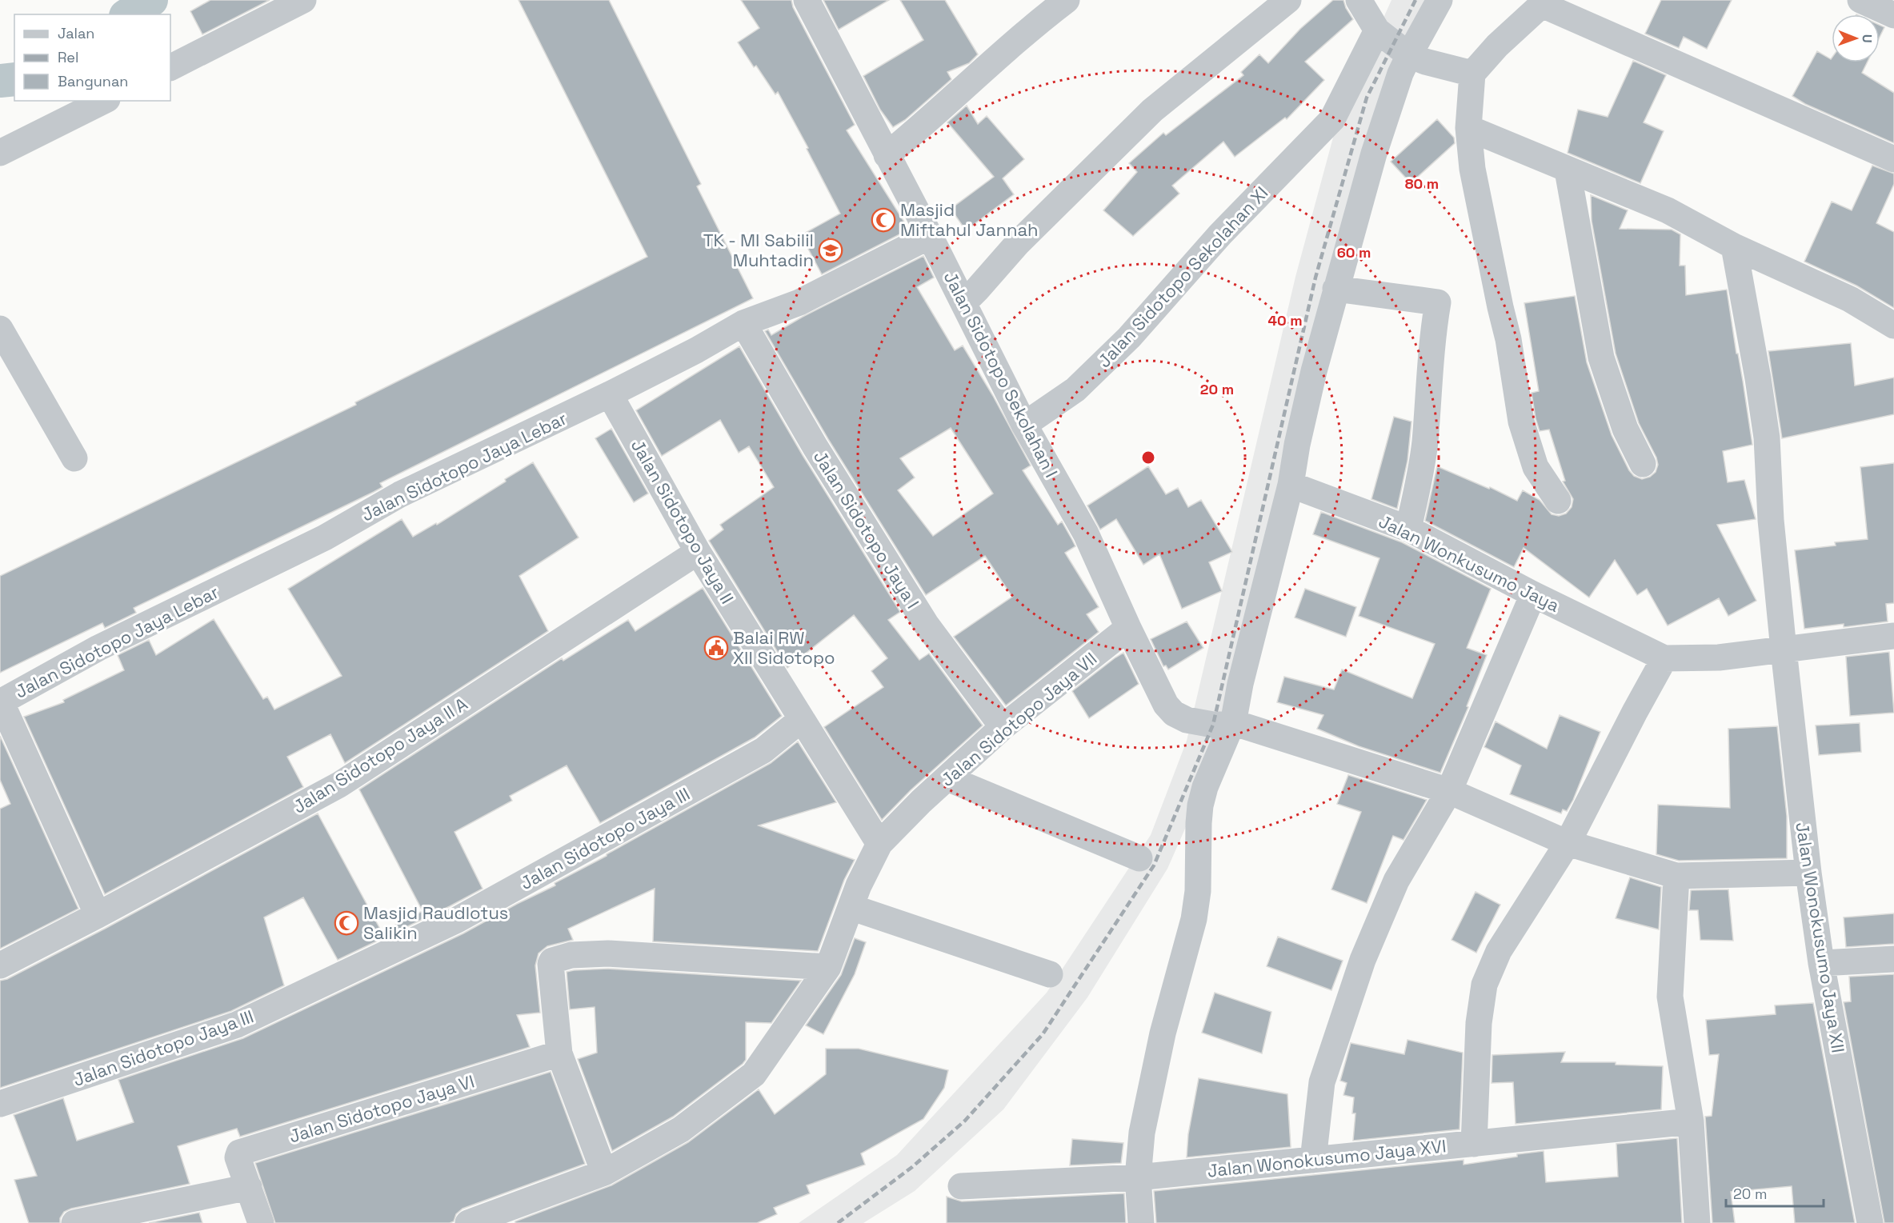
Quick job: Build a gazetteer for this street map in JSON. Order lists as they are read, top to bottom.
{
  "streets": {
    "street": [
      "Jalan Sidotopo Sekolahan XI",
      "Jalan Sidotopo Sekolahan I",
      "Jalan Sidotopo Jaya Lebar",
      "Jalan Sidotopo Jaya II",
      "Jalan Sidotopo Jaya I",
      "Jalan Wonkusumo Jaya",
      "Jalan Sidotopo Jaya VII",
      "Jalan Sidotopo Jaya II A",
      "Jalan Sidotopo Jaya III",
      "Jalan Wonokusumo Jaya XII",
      "Jalan Sidotopo Jaya VI",
      "Jalan Wonokusumo Jaya XVI"
    ]
  },
  "crossings": [
    ["Jalan Sidotopo Sekolahan XI", "Jalan Sidotopo Sekolahan I"],
    ["Jalan Sidotopo Sekolahan I", "Jalan Sidotopo Jaya Lebar"],
    ["Jalan Sidotopo Sekolahan I", "Jalan Sidotopo Jaya VII"],
    ["Jalan Sidotopo Sekolahan I", "Jalan Wonokusumo Jaya XII"],
    ["Jalan Sidotopo Jaya Lebar", "Jalan Sidotopo Jaya II"],
    ["Jalan Sidotopo Jaya Lebar", "Jalan Sidotopo Jaya I"],
    ["Jalan Sidotopo Jaya II", "Jalan Sidotopo Jaya VII"],
    ["Jalan Sidotopo Jaya II", "Jalan Sidotopo Jaya II A"],
    ["Jalan Sidotopo Jaya II", "Jalan Sidotopo Jaya III"],
    ["Jalan Sidotopo Jaya I", "Jalan Sidotopo Jaya VII"],
    ["Jalan Wonkusumo Jaya", "Jalan Wonokusumo Jaya XII"]
  ],
  "places": {
    "mosque": ["Masjid Miftahul Jannah", "Masjid Raudlotus Salikin"],
    "school or university": ["TK - MI Sabilil Muhtadin"],
    "public building": ["Balai RW XII Sidotopo"]
  },
  "legend": ["Jalan", "Rel", "Bangunan"],
  "scale_bar": "20 m",
  "north": "right",
  "rings": [
    "80 m",
    "60 m",
    "40 m",
    "20 m"
  ]
}
